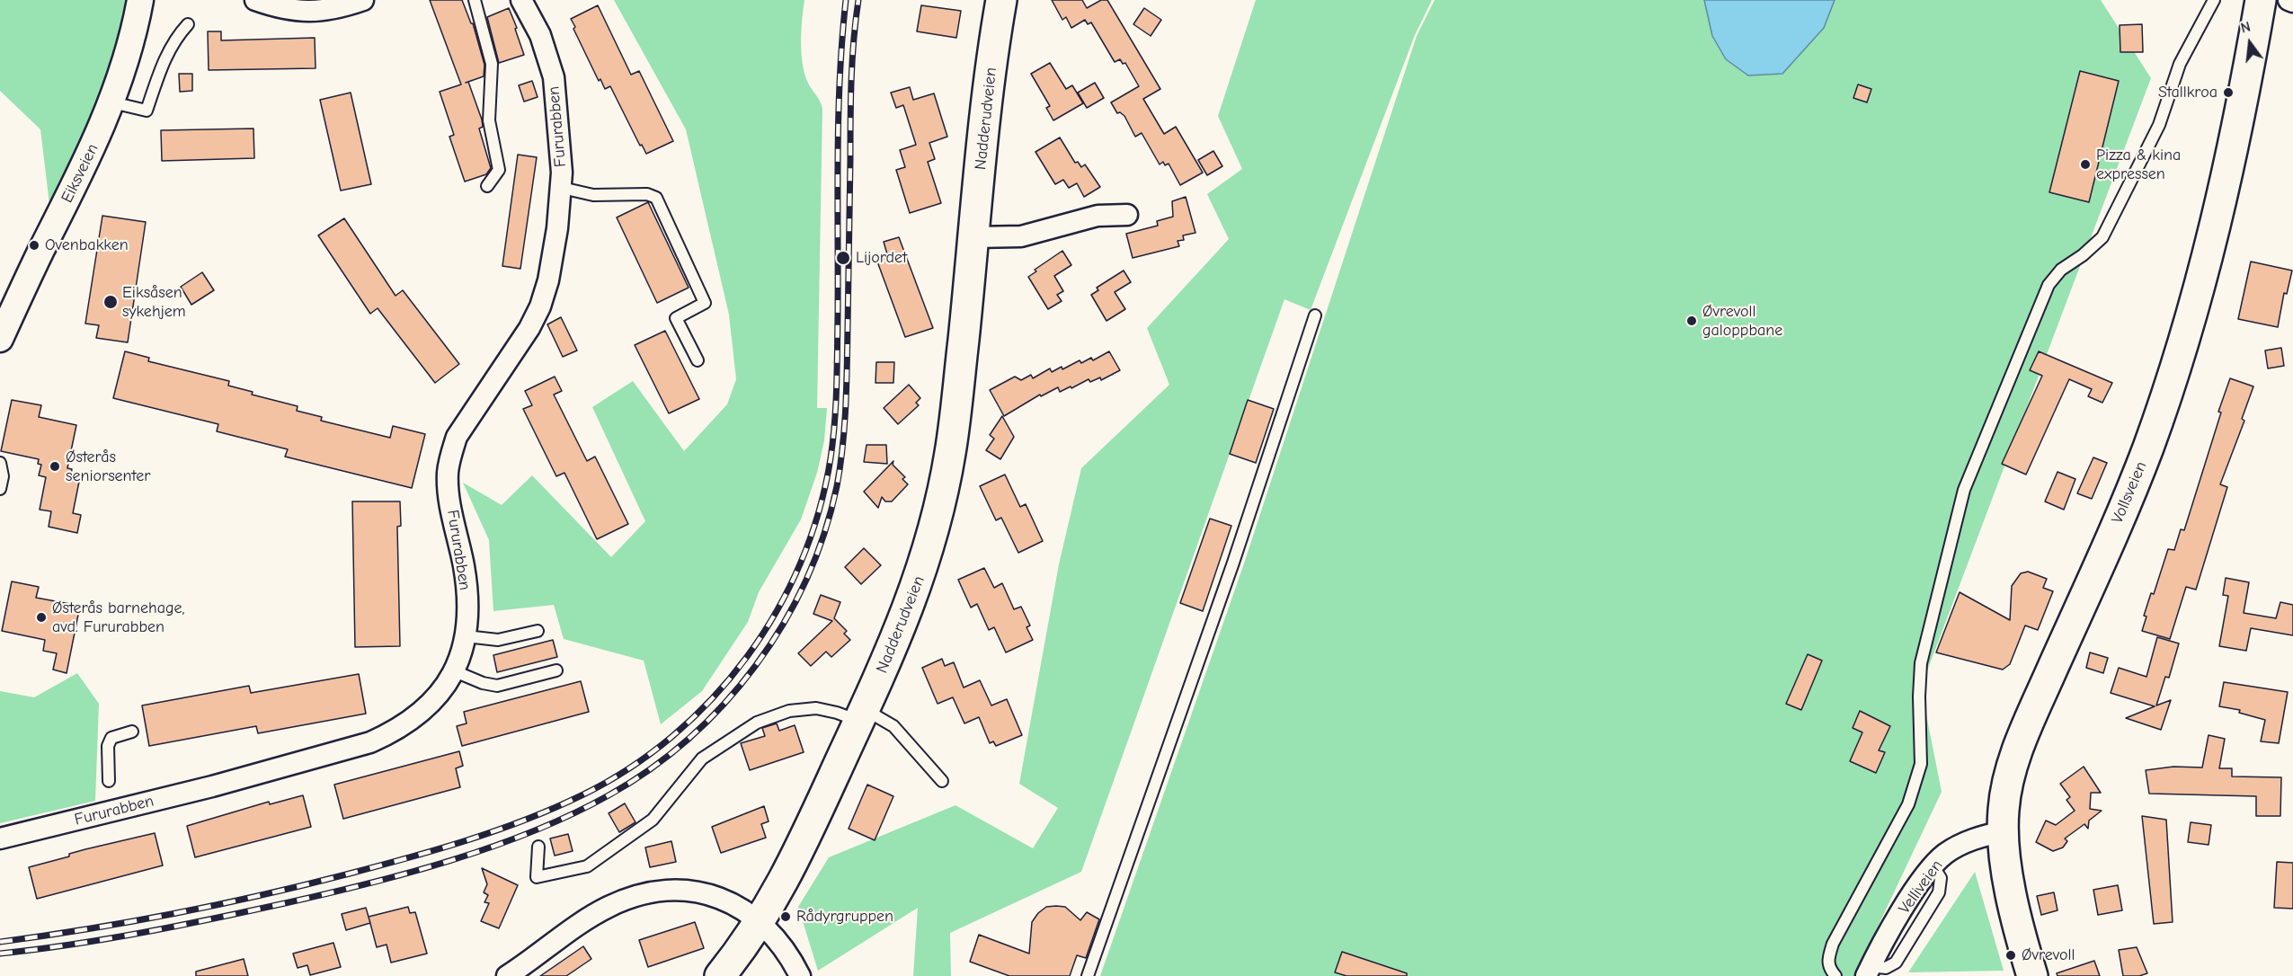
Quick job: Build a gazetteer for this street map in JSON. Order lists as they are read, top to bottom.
{
  "streets": {
    "main road": ["Nadderudveien", "Vollsveien"],
    "street": ["Fururabben", "Eiksveien", "Velliveien"]
  },
  "crossings": [
    ["Vollsveien", "Velliveien"]
  ],
  "places": [
    "Stallkroa",
    "Pizza & kina expressen",
    "Ovenbakken",
    "Lijordet",
    "Eiksåsen sykehjem",
    "Øvrevoll galoppbane",
    "Østerås seniorsenter",
    "Østerås barnehage, avd. Fururabben",
    "Rådyrgruppen",
    "Øvrevoll"
  ],
  "north": "top"
}
